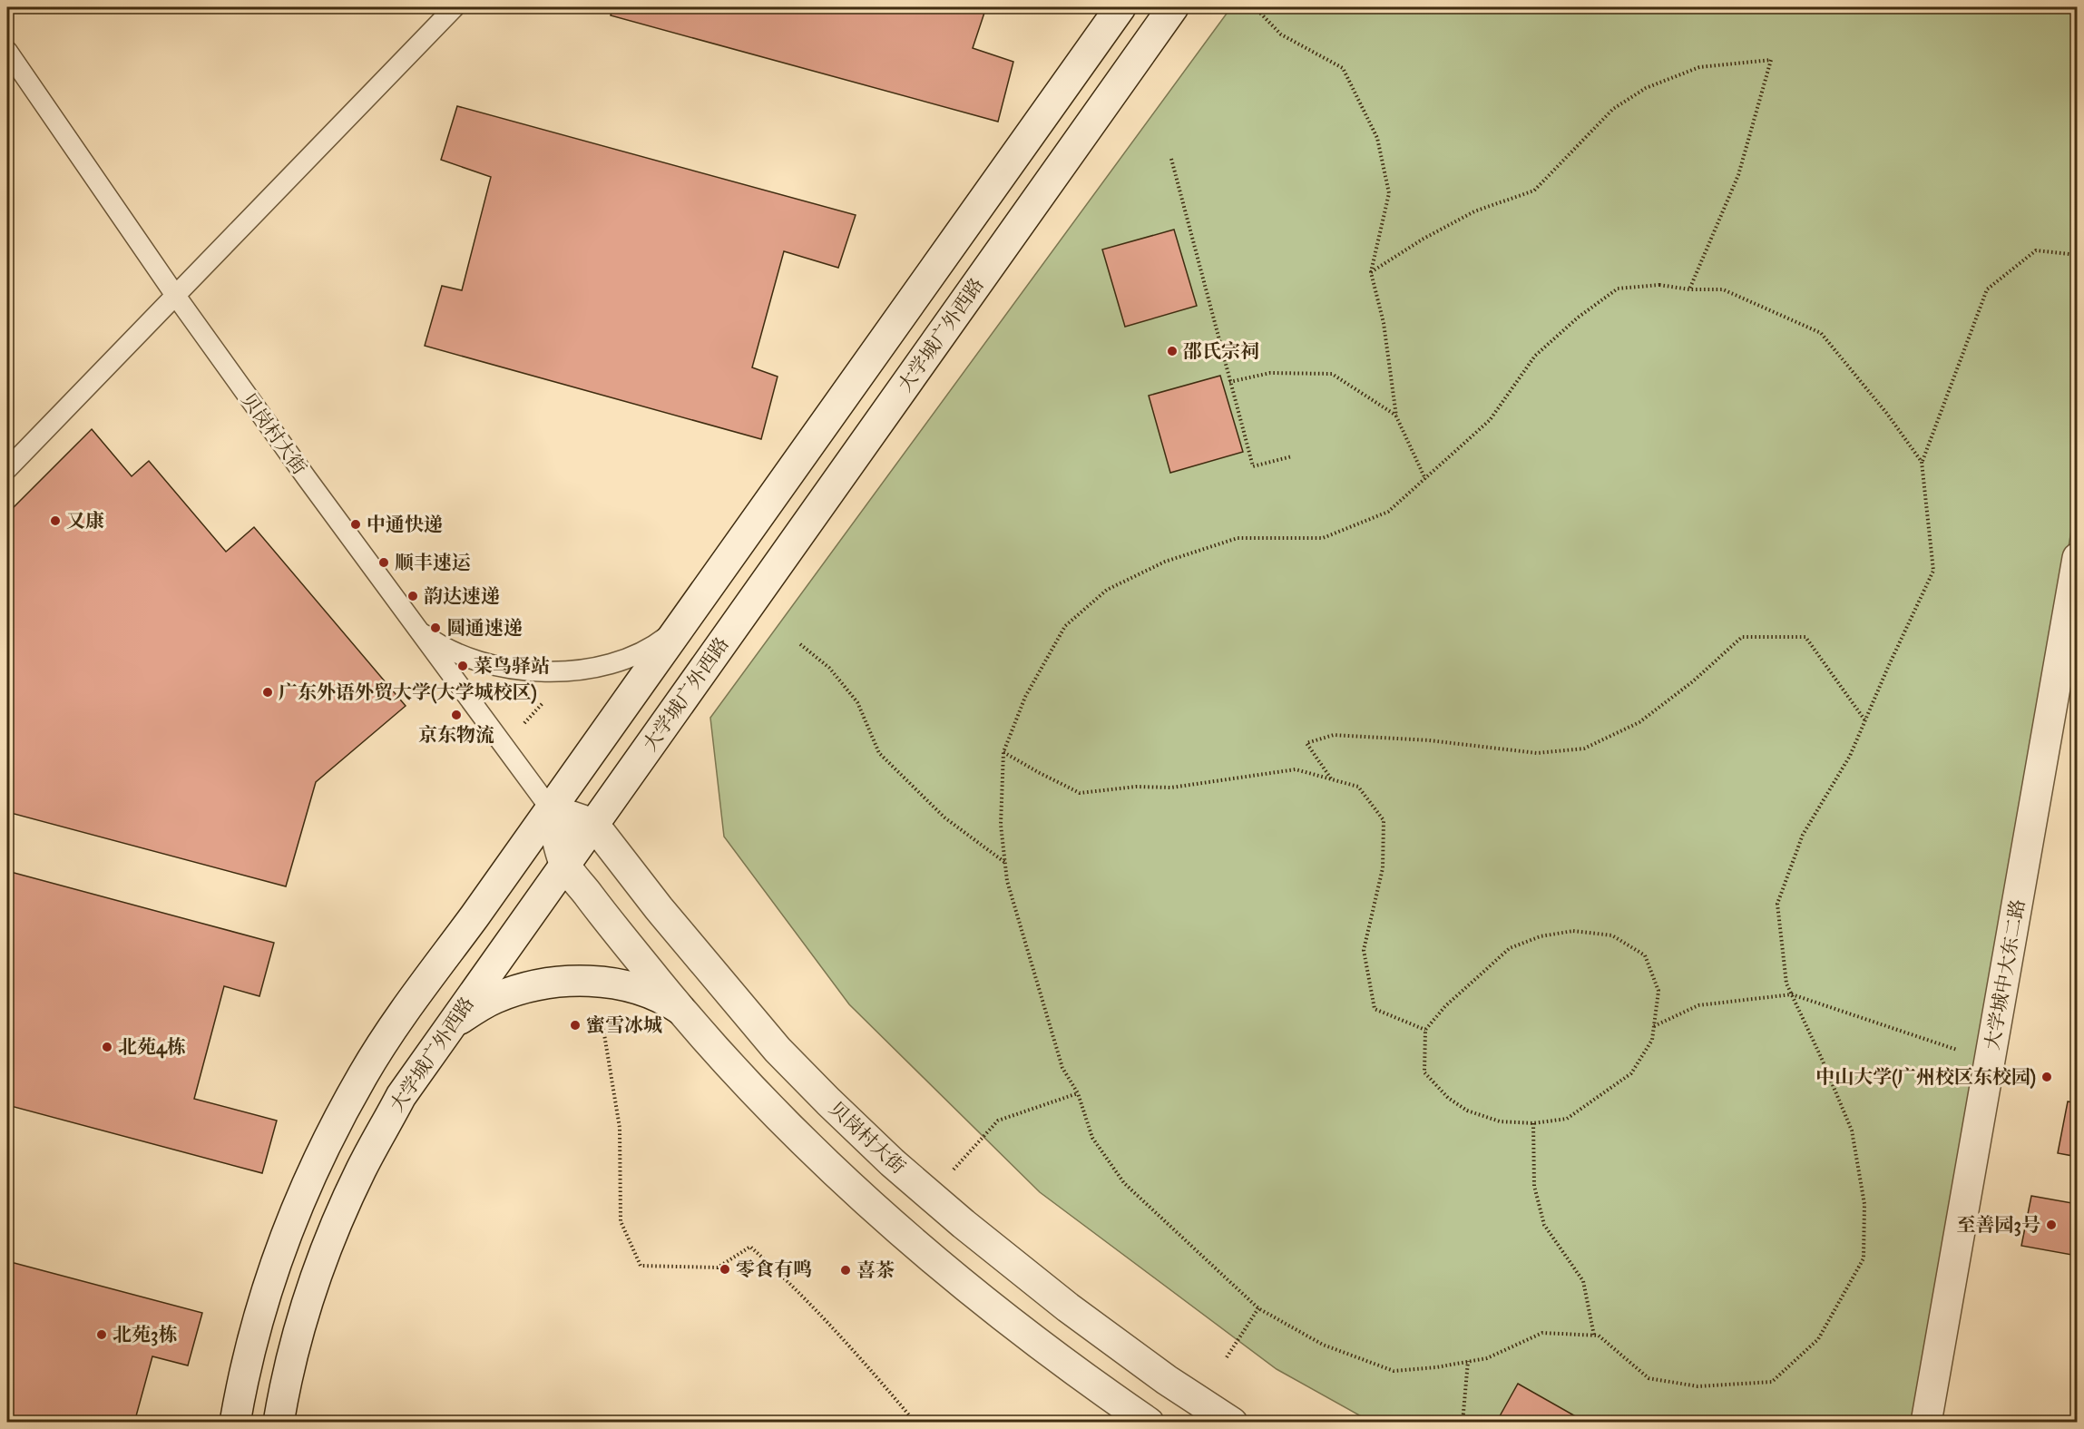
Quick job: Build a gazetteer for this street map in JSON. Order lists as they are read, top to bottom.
{
  "streets": {
    "main road": ["大学城广外西路", "贝岗村大街", "大学城中大东二路"]
  },
  "crossings": [
    ["大学城广外西路", "贝岗村大街"]
  ],
  "places": [
    "邵氏宗祠",
    "又康",
    "中通快递",
    "顺丰速运",
    "韵达速递",
    "圆通速递",
    "菜鸟驿站",
    "广东外语外贸大学(大学城校区)",
    "京东物流",
    "蜜雪冰城",
    "北苑4栋",
    "中山大学(广州校区东校园)",
    "至善园3号",
    "零食有鸣",
    "喜茶",
    "北苑3栋"
  ]
}
